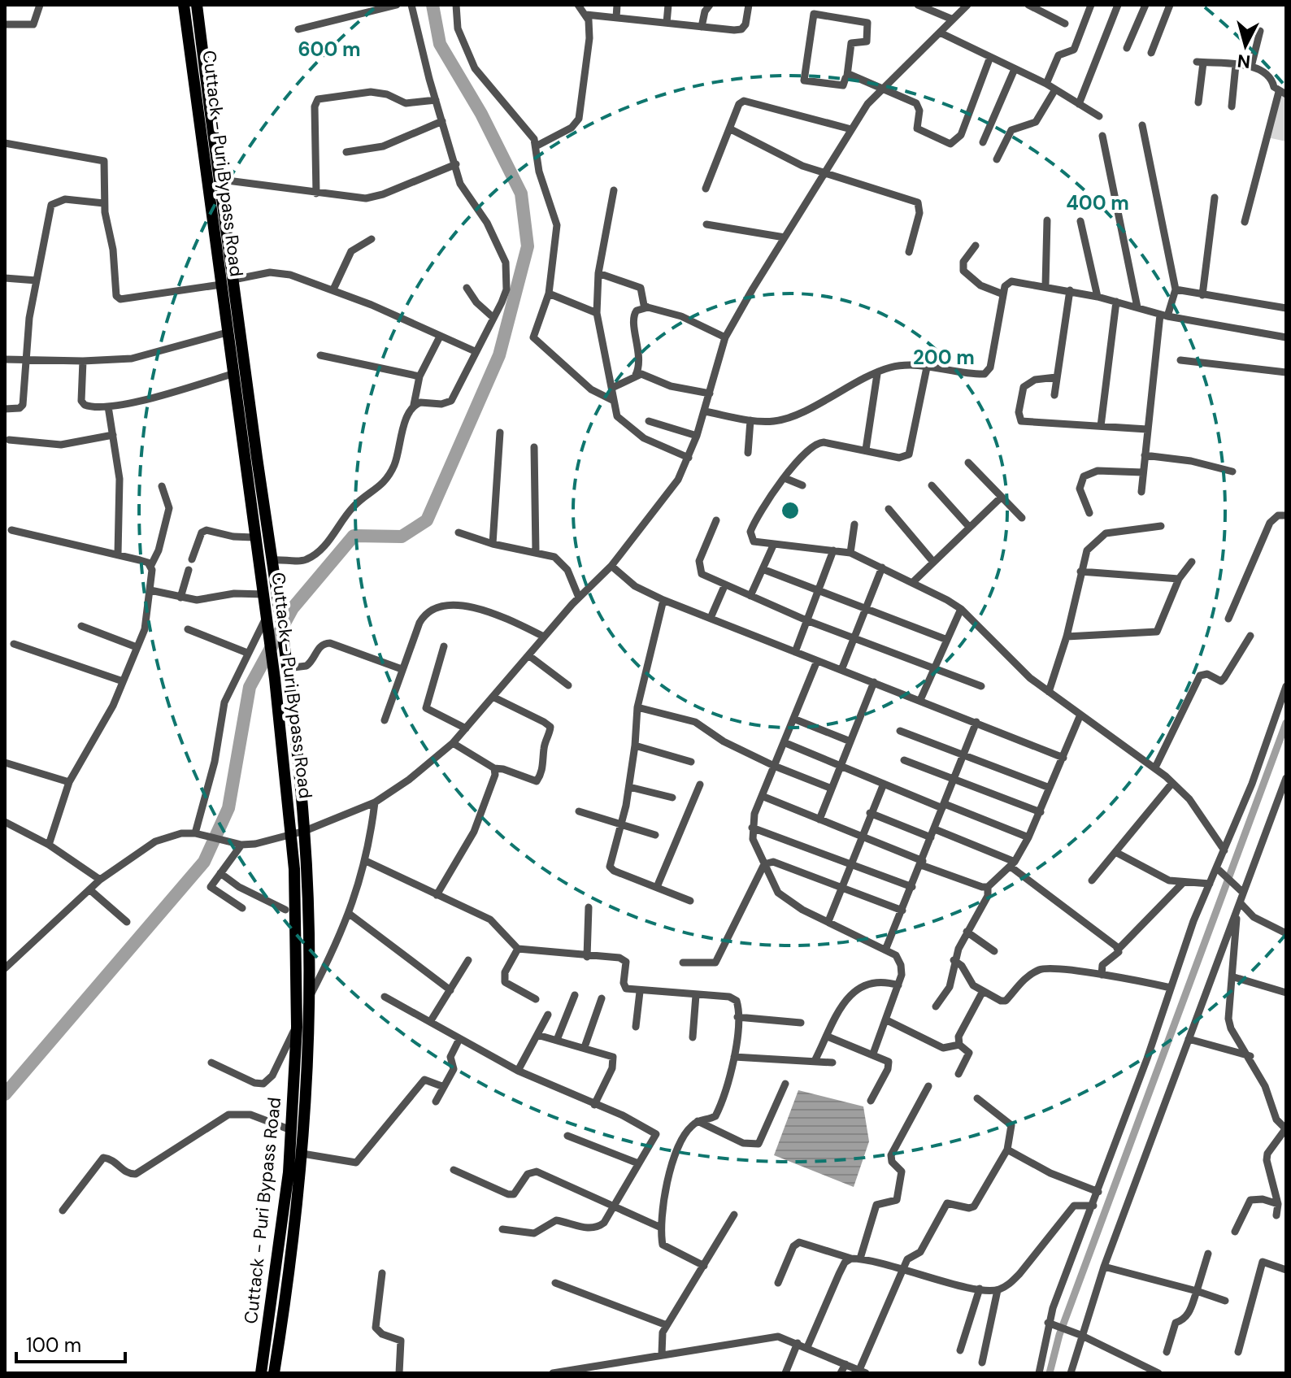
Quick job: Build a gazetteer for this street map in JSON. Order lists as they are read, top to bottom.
{
  "streets": {
    "highway": ["Cuttack - Puri Bypass Road"]
  },
  "scale_bar": "100 m",
  "north": "bottom",
  "rings": ["600 m", "400 m", "200 m"]
}
